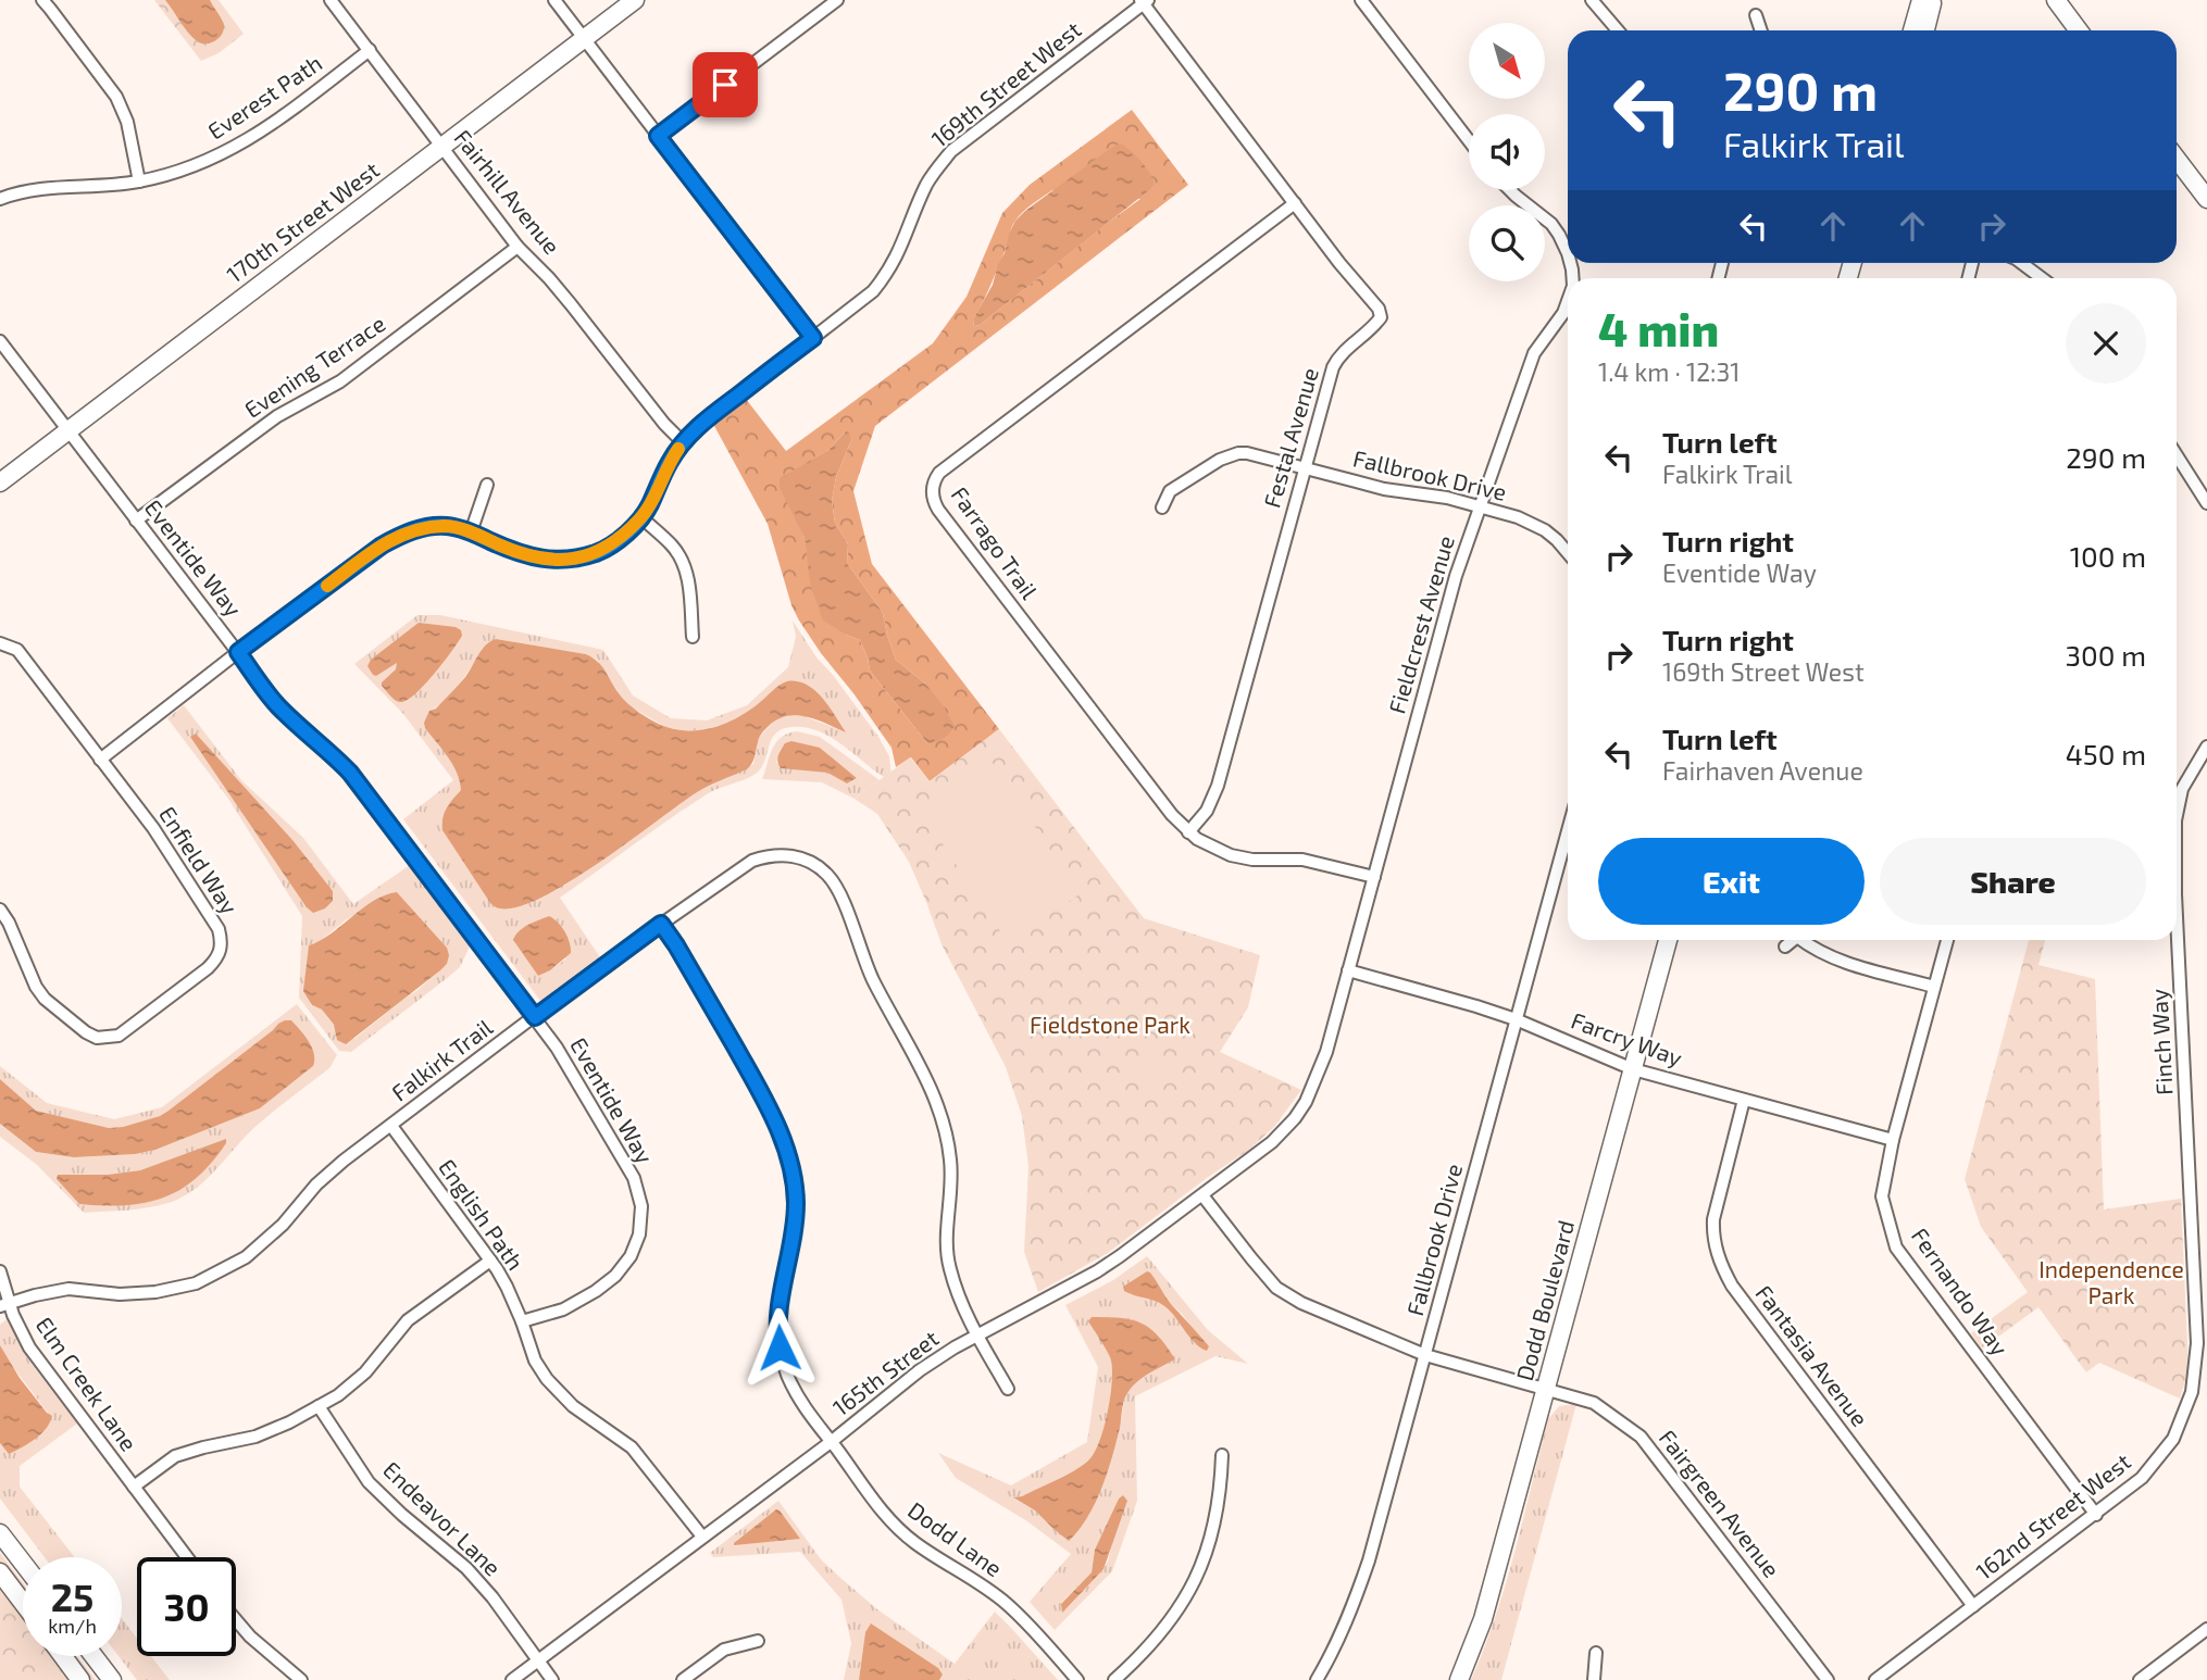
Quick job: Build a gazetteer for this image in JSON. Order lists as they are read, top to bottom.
{
  "streets": {
    "street": [
      "169th Street West",
      "Everest Path",
      "Fairhill Avenue",
      "170th Street West",
      "Evening Terrace",
      "Festal Avenue",
      "Fallbrook Drive",
      "Farrago Trail",
      "Eventide Way",
      "Fieldcrest Avenue",
      "Enfield Way",
      "Farcry Way",
      "Finch Way",
      "Falkirk Trail",
      "English Path",
      "Fernando Way",
      "Dodd Boulevard",
      "Fantasia Avenue",
      "165th Street",
      "Elm Creek Lane",
      "Fairgreen Avenue",
      "162nd Street West",
      "Endeavor Lane",
      "Dodd Lane"
    ]
  },
  "crossings": [
    ["169th Street West", "Fairhill Avenue"],
    ["169th Street West", "Festal Avenue"],
    ["169th Street West", "Eventide Way"],
    ["169th Street West", "Enfield Way"],
    ["Everest Path", "Fairhill Avenue"],
    ["Fairhill Avenue", "170th Street West"],
    ["Fairhill Avenue", "Evening Terrace"],
    ["170th Street West", "Eventide Way"],
    ["Evening Terrace", "Eventide Way"],
    ["Festal Avenue", "Fallbrook Drive"],
    ["Festal Avenue", "Farrago Trail"],
    ["Fallbrook Drive", "Fieldcrest Avenue"],
    ["Fallbrook Drive", "Farcry Way"],
    ["Fallbrook Drive", "Fairgreen Avenue"],
    ["Farrago Trail", "Fieldcrest Avenue"],
    ["Eventide Way", "Falkirk Trail"],
    ["Eventide Way", "English Path"],
    ["Fieldcrest Avenue", "Farcry Way"],
    ["Fieldcrest Avenue", "165th Street"],
    ["Farcry Way", "Fernando Way"],
    ["Farcry Way", "Dodd Boulevard"],
    ["Farcry Way", "Fantasia Avenue"],
    ["Finch Way", "162nd Street West"],
    ["Falkirk Trail", "English Path"],
    ["Falkirk Trail", "165th Street"],
    ["Falkirk Trail", "Elm Creek Lane"],
    ["Falkirk Trail", "Dodd Lane"],
    ["English Path", "165th Street"],
    ["Fernando Way", "162nd Street West"],
    ["Dodd Boulevard", "Fairgreen Avenue"],
    ["Fantasia Avenue", "162nd Street West"],
    ["165th Street", "Fairgreen Avenue"],
    ["165th Street", "Endeavor Lane"],
    ["165th Street", "Dodd Lane"]
  ],
  "parks": ["Fieldstone Park", "Independence Park"],
  "north": "bottom right",
  "page": {
    "turn": ["290 m", "Falkirk Trail"],
    "heading": ["4 min", "1.4 km · 12:31"],
    "list": [
      {
        "name": "Turn left",
        "note": "Falkirk Trail",
        "value": "290 m"
      },
      {
        "name": "Turn right",
        "note": "Eventide Way",
        "value": "100 m"
      },
      {
        "name": "Turn right",
        "note": "169th Street West",
        "value": "300 m"
      },
      {
        "name": "Turn left",
        "note": "Fairhaven Avenue",
        "value": "450 m"
      }
    ],
    "buttons": ["Exit", "Share"],
    "speed": "25 km/h",
    "limit": "30"
  }
}
